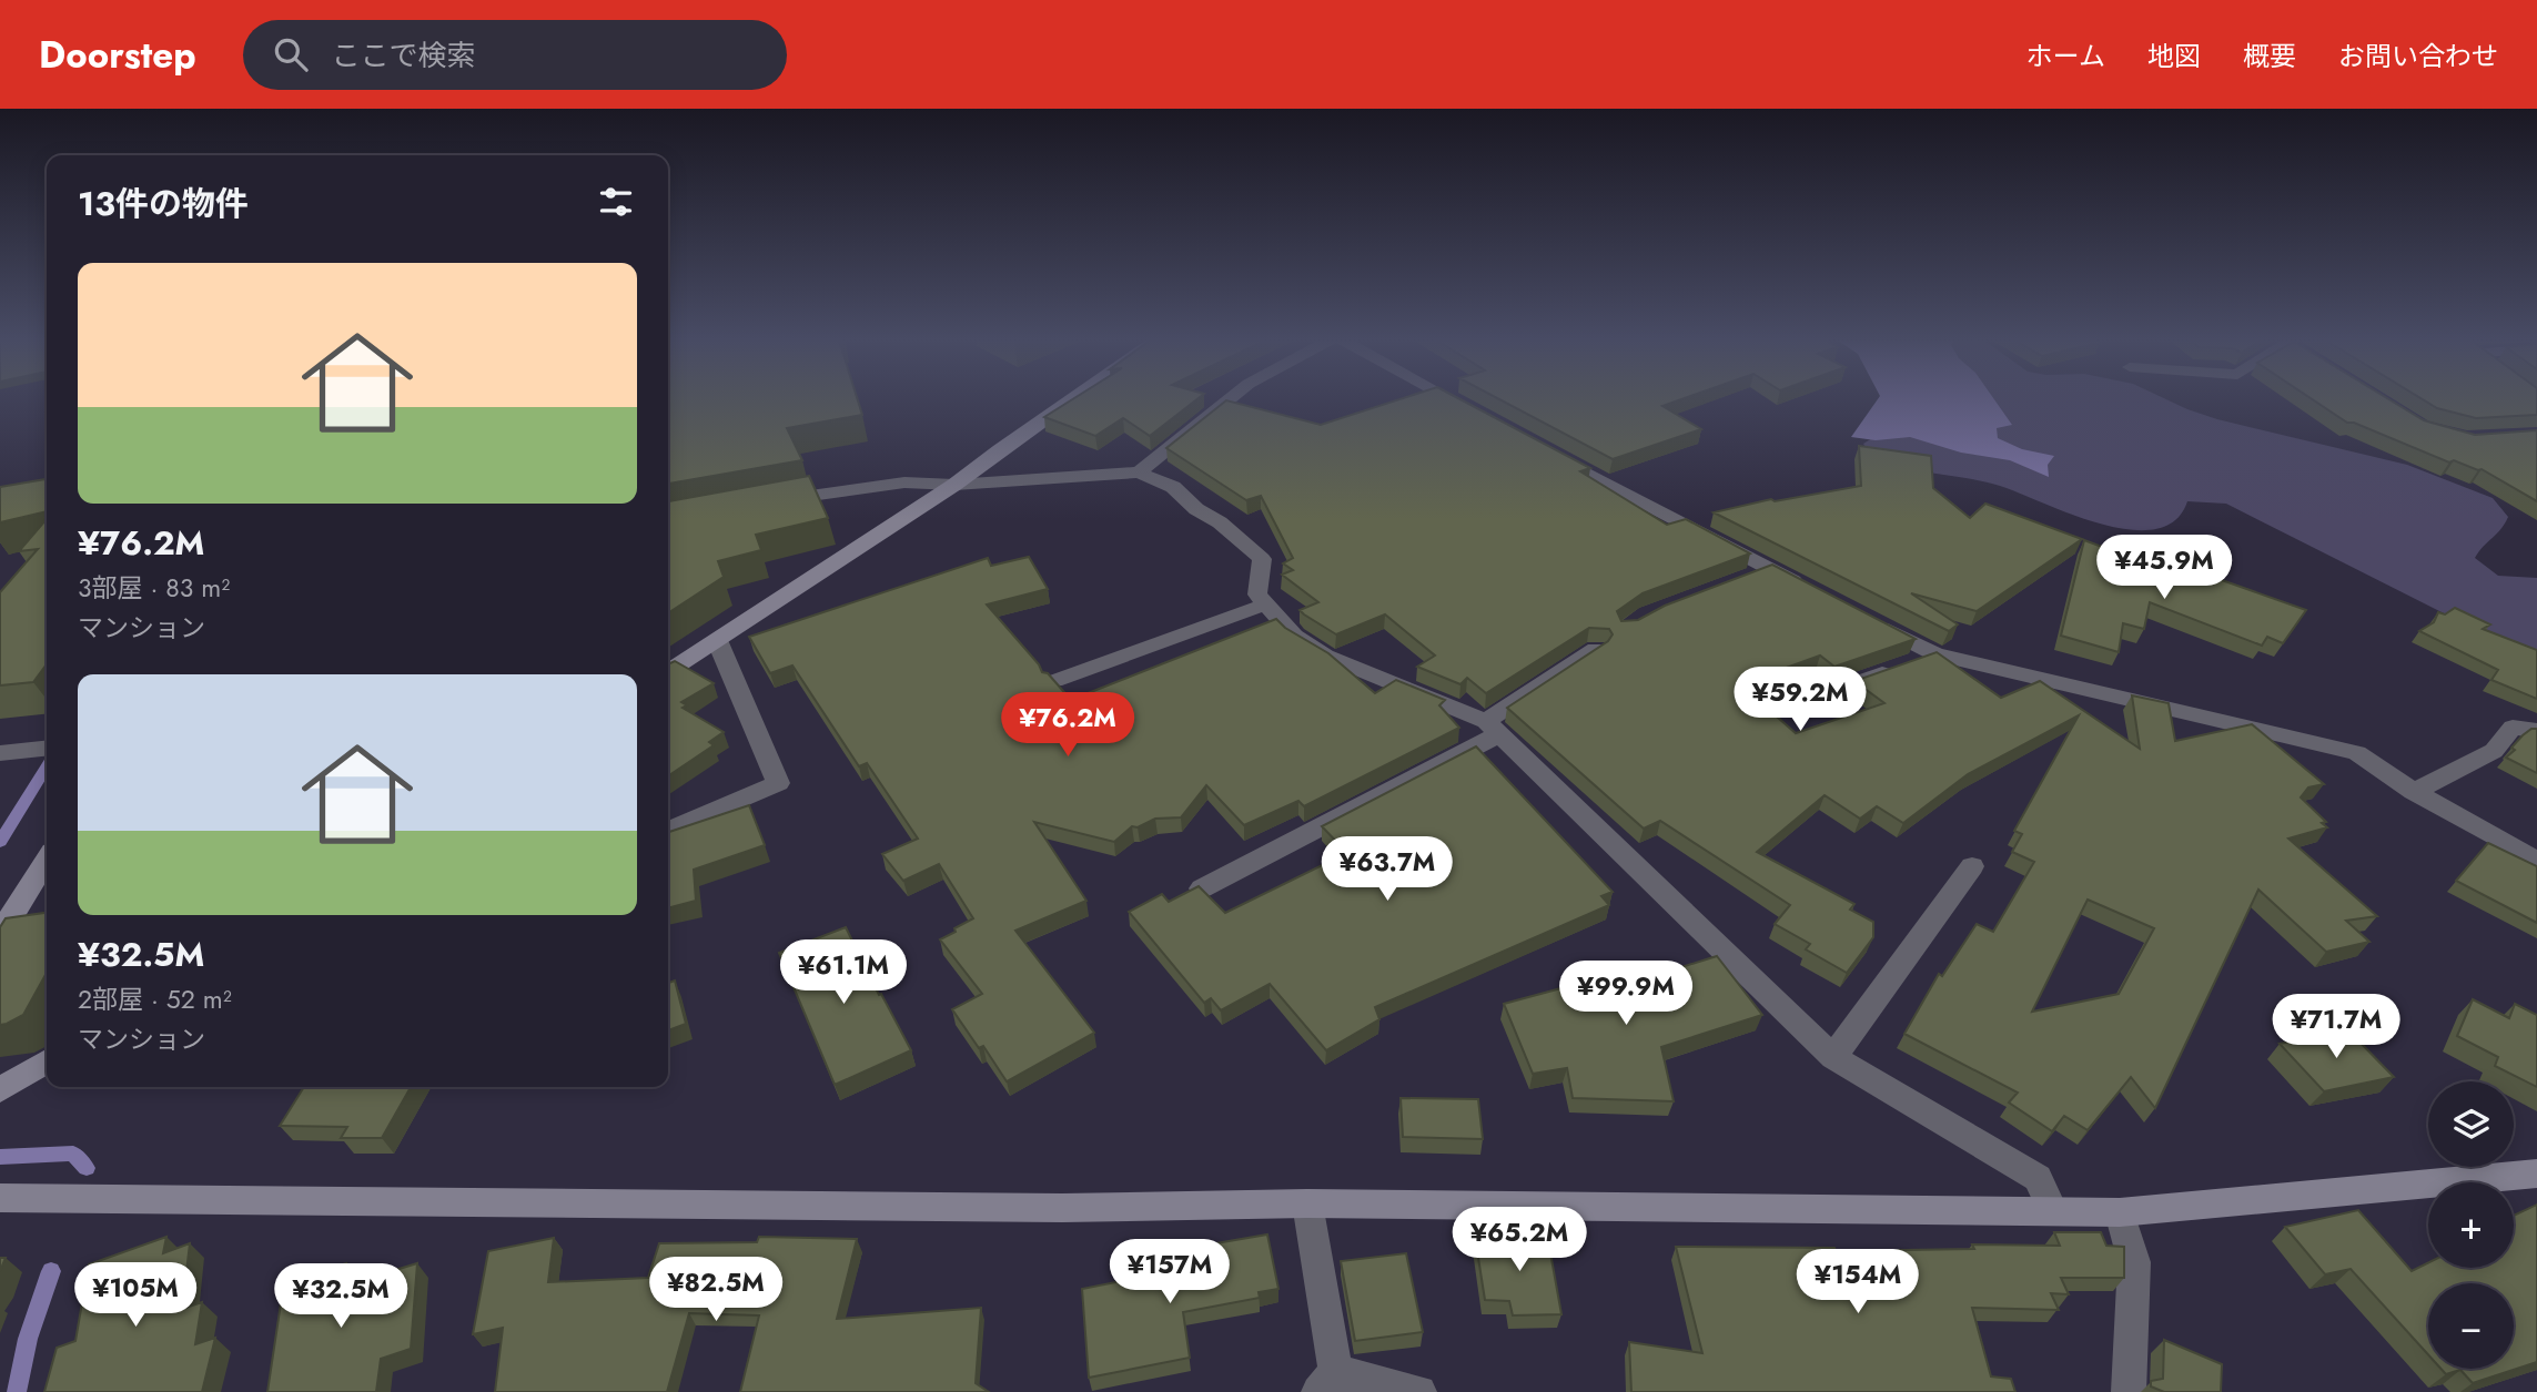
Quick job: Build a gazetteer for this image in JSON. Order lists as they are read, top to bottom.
{
  "page": {
    "header": "Doorstep",
    "search": "ここで検索",
    "nav": [
      "ホーム",
      "地図",
      "概要",
      "お問い合わせ"
    ],
    "heading": "13件の物件",
    "list": [
      {
        "name": "¥76.2M",
        "note": "3部屋 · 83 m² · マンション"
      },
      {
        "name": "¥32.5M",
        "note": "2部屋 · 52 m² · マンション"
      }
    ],
    "price": [
      "¥45.9M",
      "¥59.2M",
      "¥76.2M",
      "¥63.7M",
      "¥61.1M",
      "¥99.9M",
      "¥71.7M",
      "¥65.2M",
      "¥157M",
      "¥154M",
      "¥82.5M",
      "¥105M",
      "¥32.5M"
    ],
    "map_buttons": ["+", "−"]
  }
}
